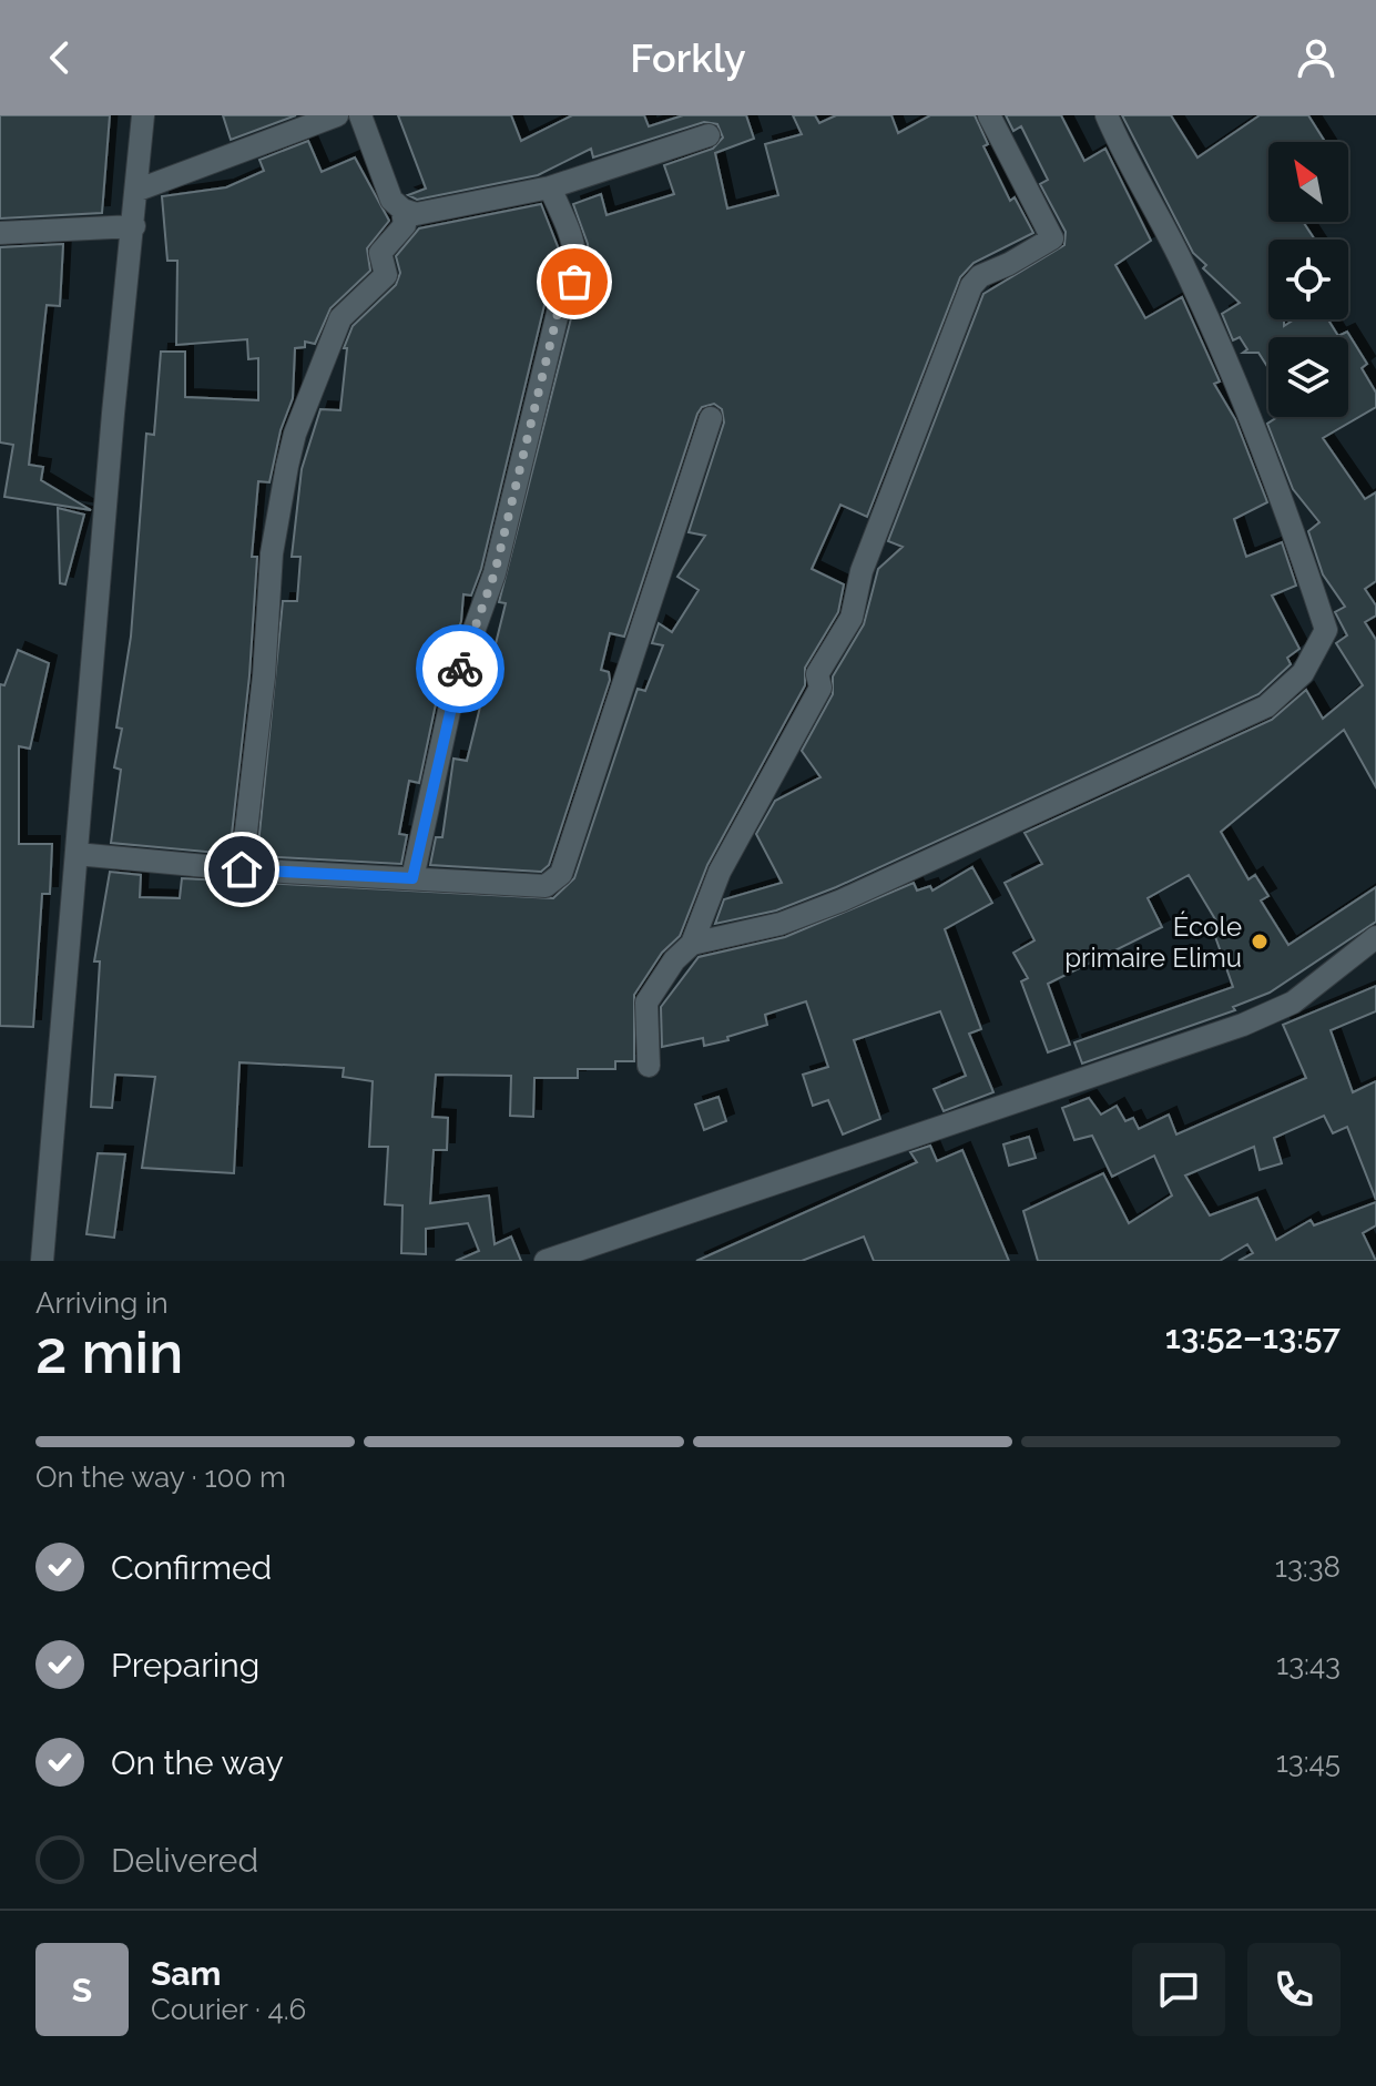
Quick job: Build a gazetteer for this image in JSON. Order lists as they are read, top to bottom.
{
  "places": ["École primaire Elimu"],
  "north": "top left",
  "page": {
    "header": "Forkly",
    "heading": ["2 min", "Arriving in", "13:52–13:57"],
    "panel": ["Sam", "Courier · 4.6"],
    "bar": "On the way · 100 m",
    "list": [
      ["Confirmed", "13:38"],
      ["Preparing", "13:43"],
      ["On the way", "13:45"],
      "Delivered"
    ],
    "round": "S"
  }
}
